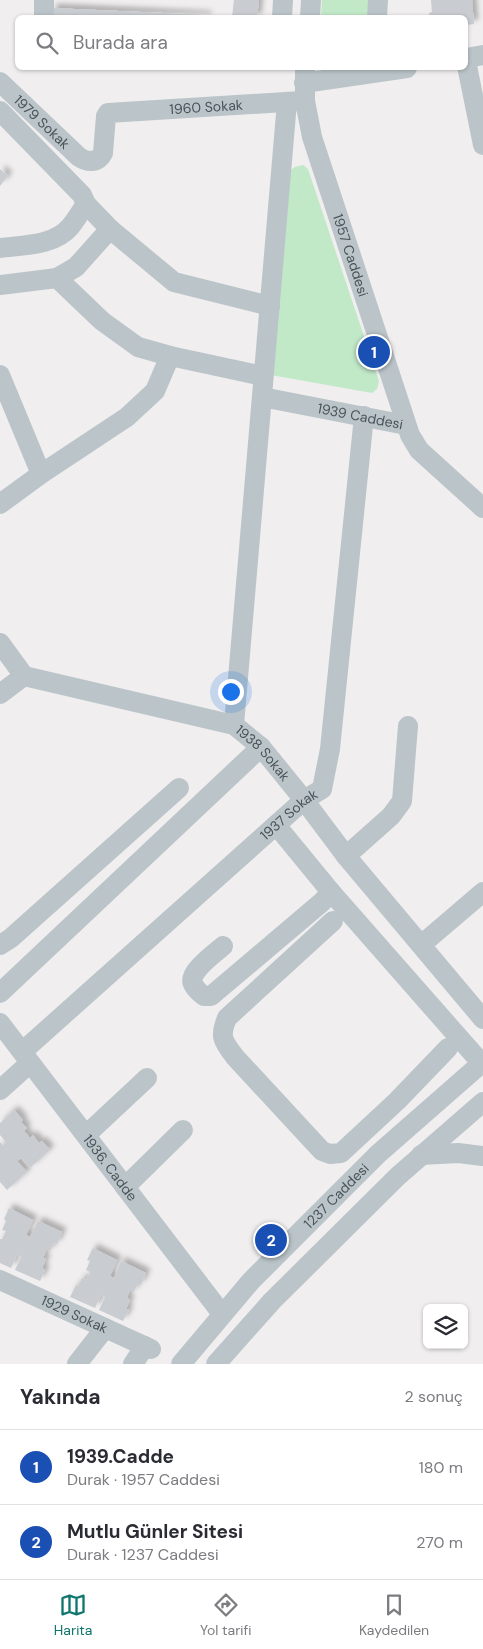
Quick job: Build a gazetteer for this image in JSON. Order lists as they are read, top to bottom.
{
  "streets": {
    "street": [
      "1960 Sokak",
      "1979 Sokak",
      "1957 Caddesi",
      "1939 Caddesi",
      "1938 Sokak",
      "1937 Sokak",
      "1936. Cadde",
      "1237 Caddesi",
      "1929 Sokak"
    ]
  },
  "crossings": [
    ["1960 Sokak", "1979 Sokak"],
    ["1960 Sokak", "1957 Caddesi"],
    ["1957 Caddesi", "1939 Caddesi"],
    ["1939 Caddesi", "1937 Sokak"],
    ["1938 Sokak", "1937 Sokak"],
    ["1937 Sokak", "1936. Cadde"],
    ["1936. Cadde", "1237 Caddesi"]
  ],
  "page": {
    "search": "Burada ara",
    "pins": ["1", "2"],
    "heading": ["Yakında", "2 sonuç"],
    "list": [
      {
        "mark": "1",
        "name": "1939.Cadde",
        "note": "Durak · 1957 Caddesi",
        "value": "180 m"
      },
      {
        "mark": "2",
        "name": "Mutlu Günler Sitesi",
        "note": "Durak · 1237 Caddesi",
        "value": "270 m"
      }
    ],
    "nav": ["Harita", "Yol tarifi", "Kaydedilen"]
  }
}
